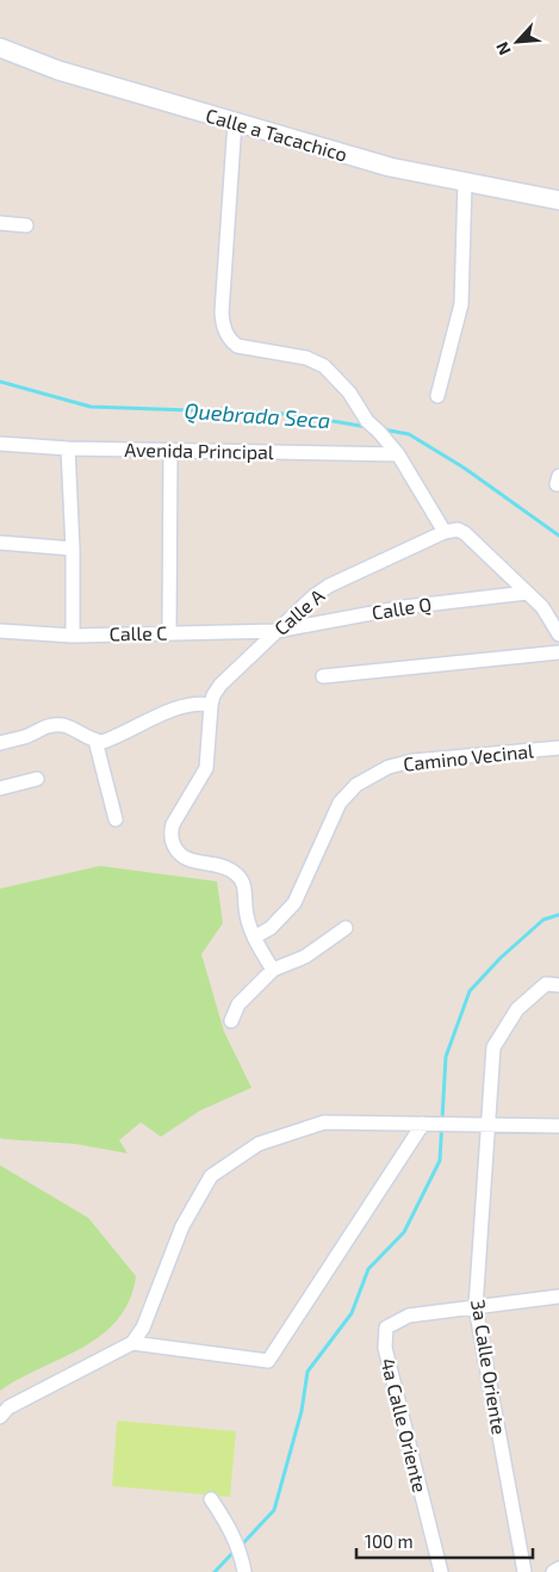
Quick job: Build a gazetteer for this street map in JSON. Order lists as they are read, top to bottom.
{
  "streets": {
    "main road": ["Calle a Tacachico"],
    "street": [
      "Avenida Principal",
      "Calle Q",
      "Calle A",
      "Calle C",
      "Camino Vecinal",
      "3a Calle Oriente",
      "4a Calle Oriente"
    ]
  },
  "crossings": [
    ["Calle Q", "Calle A"],
    ["Calle Q", "Calle C"],
    ["Calle A", "Calle C"],
    ["3a Calle Oriente", "4a Calle Oriente"]
  ],
  "water": ["Quebrada Seca"],
  "scale_bar": "100 m",
  "north": "bottom left"
}
